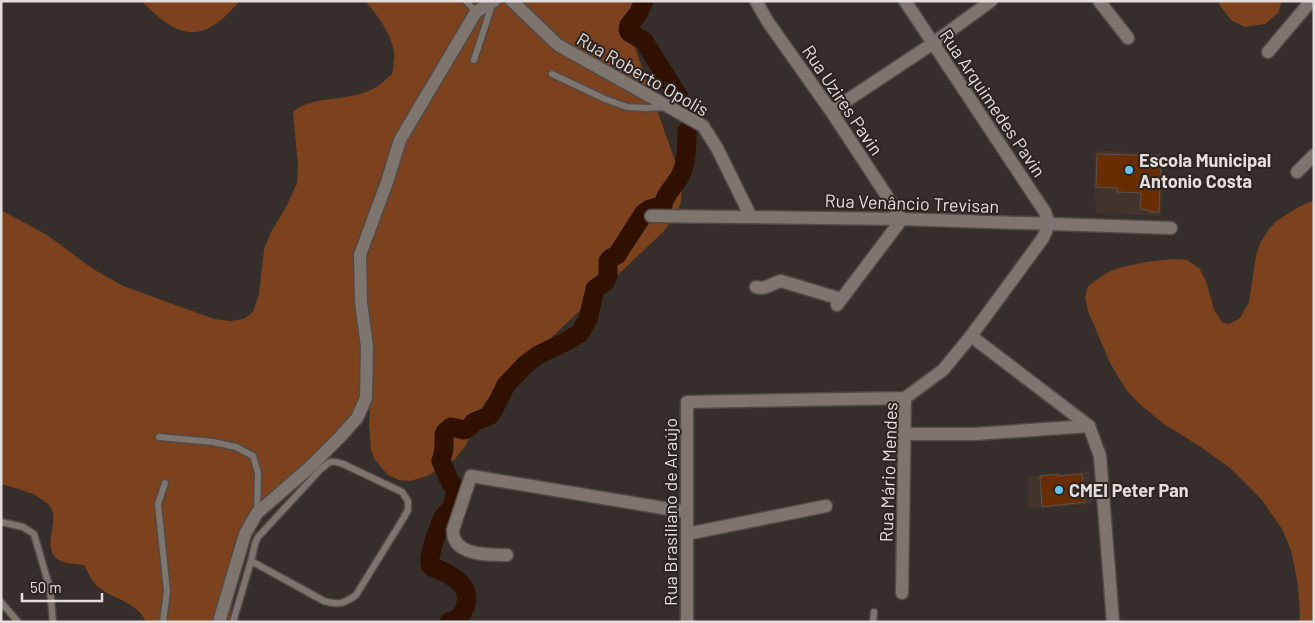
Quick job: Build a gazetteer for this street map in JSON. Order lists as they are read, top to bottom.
{
  "streets": {
    "street": [
      "Rua Roberto Opolis",
      "Rua Uzires Pavin",
      "Rua Arquimedes Pavin",
      "Rua Venâncio Trevisan",
      "Rua Mário Mendes",
      "Rua Brasiliano de Araújo"
    ]
  },
  "crossings": [
    ["Rua Roberto Opolis", "Rua Venâncio Trevisan"],
    ["Rua Uzires Pavin", "Rua Venâncio Trevisan"],
    ["Rua Arquimedes Pavin", "Rua Venâncio Trevisan"],
    ["Rua Arquimedes Pavin", "Rua Mário Mendes"],
    ["Rua Venâncio Trevisan", "Rua Mário Mendes"],
    ["Rua Mário Mendes", "Rua Brasiliano de Araújo"]
  ],
  "places": ["Escola Municipal Antonio Costa", "CMEI Peter Pan"],
  "scale_bar": "50 m"
}
